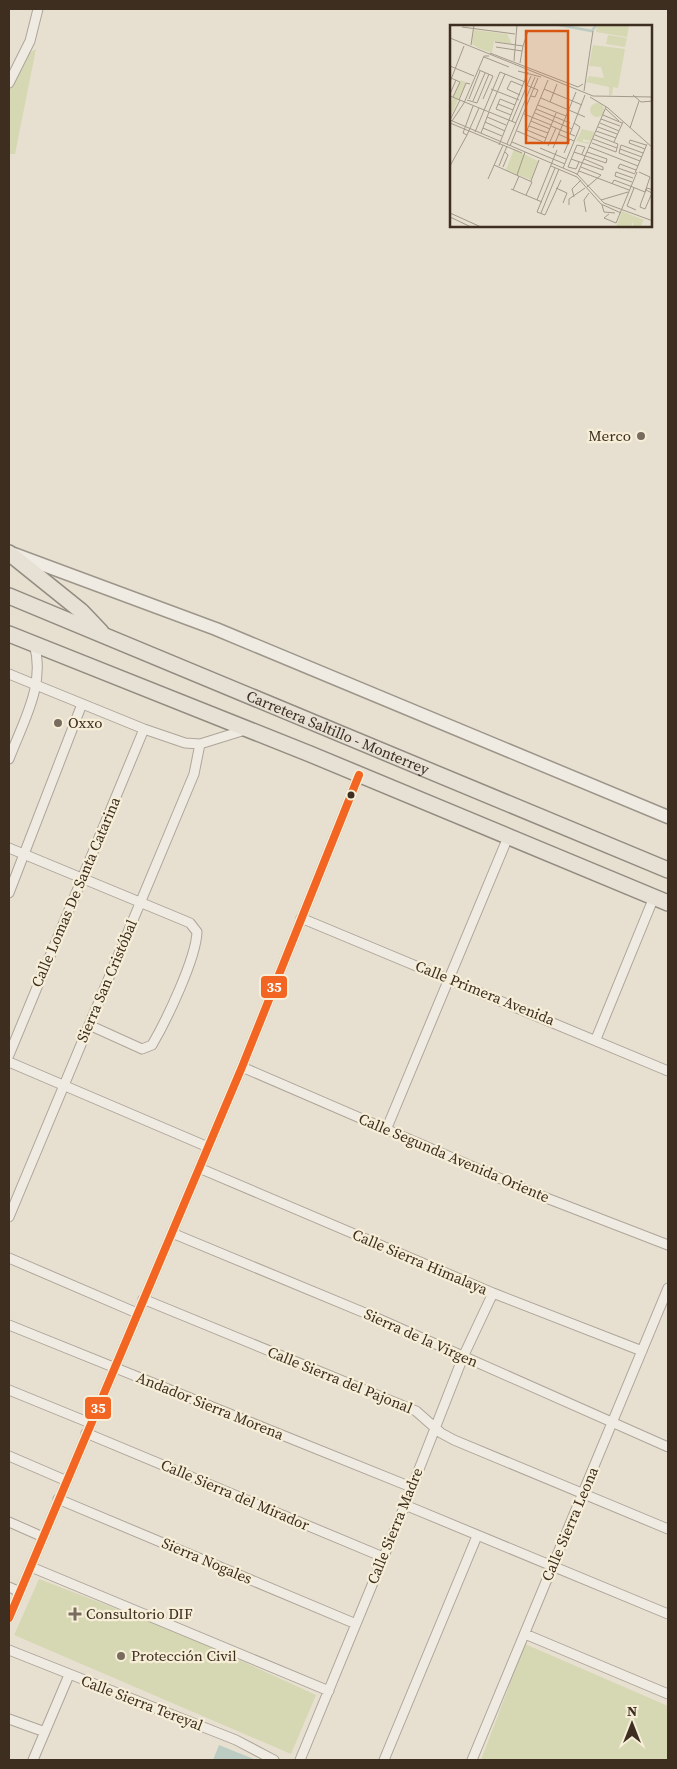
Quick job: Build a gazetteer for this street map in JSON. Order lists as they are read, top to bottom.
{
  "streets": {
    "main road": ["Carretera Saltillo - Monterrey"],
    "street": [
      "Calle Lomas De Santa Catarina",
      "Sierra San Cristóbal",
      "Calle Primera Avenida",
      "Calle Segunda Avenida Oriente",
      "Calle Sierra Himalaya",
      "Sierra de la Virgen",
      "Calle Sierra del Pajonal",
      "Andador Sierra Morena",
      "Calle Sierra del Mirador",
      "Calle Sierra Leona",
      "Calle Sierra Madre",
      "Sierra Nogales",
      "Calle Sierra Tereyal"
    ]
  },
  "crossings": [
    ["Calle Sierra Himalaya", "Calle Sierra Leona"],
    ["Calle Sierra Himalaya", "Calle Sierra Madre"],
    ["Sierra de la Virgen", "Calle Sierra Leona"],
    ["Sierra de la Virgen", "Calle Sierra Madre"],
    ["Calle Sierra del Pajonal", "Calle Sierra Leona"],
    ["Calle Sierra del Pajonal", "Calle Sierra Madre"],
    ["Andador Sierra Morena", "Calle Sierra Madre"],
    ["Calle Sierra del Mirador", "Calle Sierra Madre"],
    ["Calle Sierra Madre", "Sierra Nogales"]
  ],
  "places": {
    "other": ["Merco", "Oxxo", "Protección Civil"],
    "health": ["Consultorio DIF"]
  },
  "lines": ["transit line 35"],
  "north": "top"
}
